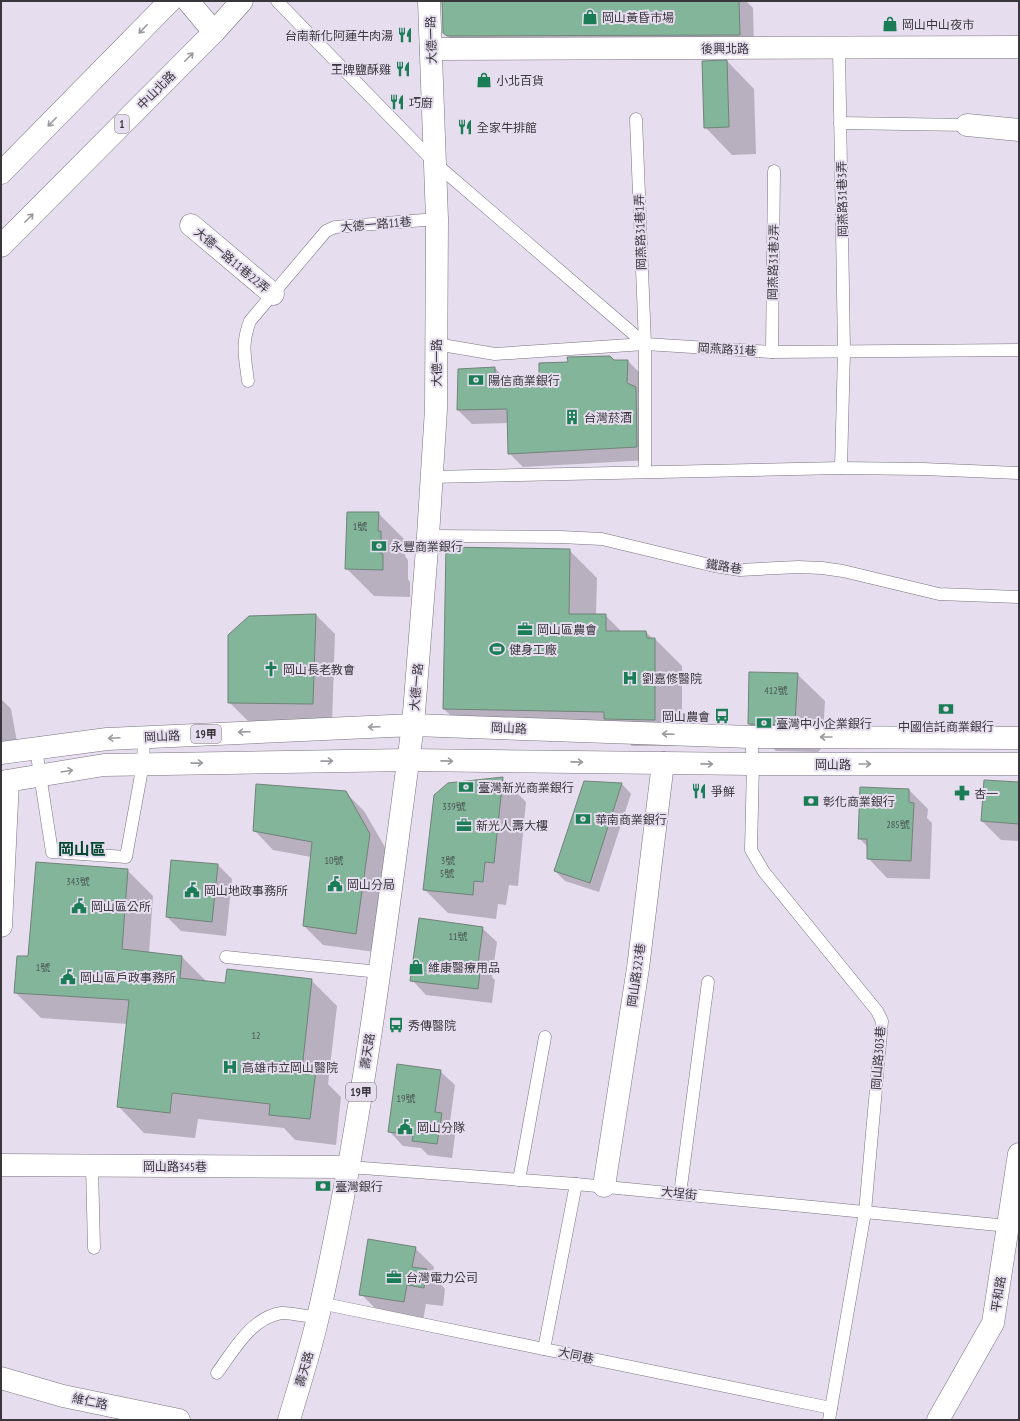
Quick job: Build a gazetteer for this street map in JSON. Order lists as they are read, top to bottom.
{
  "streets": {
    "street": [
      "大德一路",
      "後興北路",
      "中山北路",
      "1",
      "大德一路11巷22弄",
      "岡山路",
      "19甲",
      "岡山路323巷",
      "壽天路",
      "岡山路345巷",
      "平和路",
      "維仁路"
    ],
    "lane": [
      "岡燕路31巷3弄",
      "大德一路11巷",
      "岡燕路31巷1弄",
      "岡燕路31巷2弄",
      "岡燕路31巷",
      "鐵路巷",
      "岡山路303巷",
      "大埕街",
      "大同巷"
    ]
  },
  "crossings": [
    ["大德一路", "後興北路"],
    ["大德一路", "大德一路11巷"],
    ["大德一路", "岡燕路31巷"],
    ["大德一路", "鐵路巷"],
    ["大德一路", "岡山路"],
    ["大德一路", "壽天路"],
    ["後興北路", "岡燕路31巷3弄"],
    ["岡燕路31巷3弄", "岡燕路31巷"],
    ["大德一路11巷", "大德一路11巷22弄"],
    ["岡燕路31巷1弄", "岡燕路31巷"],
    ["岡燕路31巷2弄", "岡燕路31巷"],
    ["岡山路", "岡山路323巷"],
    ["岡山路", "壽天路"],
    ["岡山路", "岡山路303巷"],
    ["岡山路323巷", "大埕街"],
    ["壽天路", "岡山路345巷"],
    ["壽天路", "大埕街"],
    ["壽天路", "大同巷"],
    ["岡山路303巷", "大埕街"],
    ["岡山路303巷", "大同巷"],
    ["岡山路345巷", "大埕街"],
    ["大埕街", "平和路"]
  ],
  "districts": ["岡山區"],
  "places": {
    "shop": [
      "岡山黃昏市場",
      "岡山中山夜市",
      "小北百貨",
      "維康醫療用品"
    ],
    "restaurant": [
      "台南新化阿蓮牛肉湯",
      "王牌鹽酥雞",
      "巧廚",
      "全家牛排館",
      "爭鮮"
    ],
    "bank": [
      "陽信商業銀行",
      "永豐商業銀行",
      "中國信託商業銀行",
      "臺灣中小企業銀行",
      "臺灣新光商業銀行",
      "彰化商業銀行",
      "華南商業銀行",
      "臺灣銀行"
    ],
    "building": ["台灣菸酒"],
    "office": ["岡山區農會", "新光人壽大樓", "台灣電力公司"],
    "sports": ["健身工廠"],
    "church": ["岡山長老教會"],
    "hospital": ["劉嘉修醫院", "高雄市立岡山醫院"],
    "bus stop": ["岡山農會", "秀傳醫院"],
    "pharmacy": ["杏一"],
    "public building": [
      "岡山分局",
      "岡山地政事務所",
      "岡山區公所",
      "岡山區戶政事務所",
      "岡山分隊"
    ]
  },
  "house_numbers": [
    "1號",
    "412號",
    "339號",
    "285號",
    "10號",
    "3號",
    "5號",
    "343號",
    "11號",
    "1號",
    "12",
    "19號"
  ]
}
